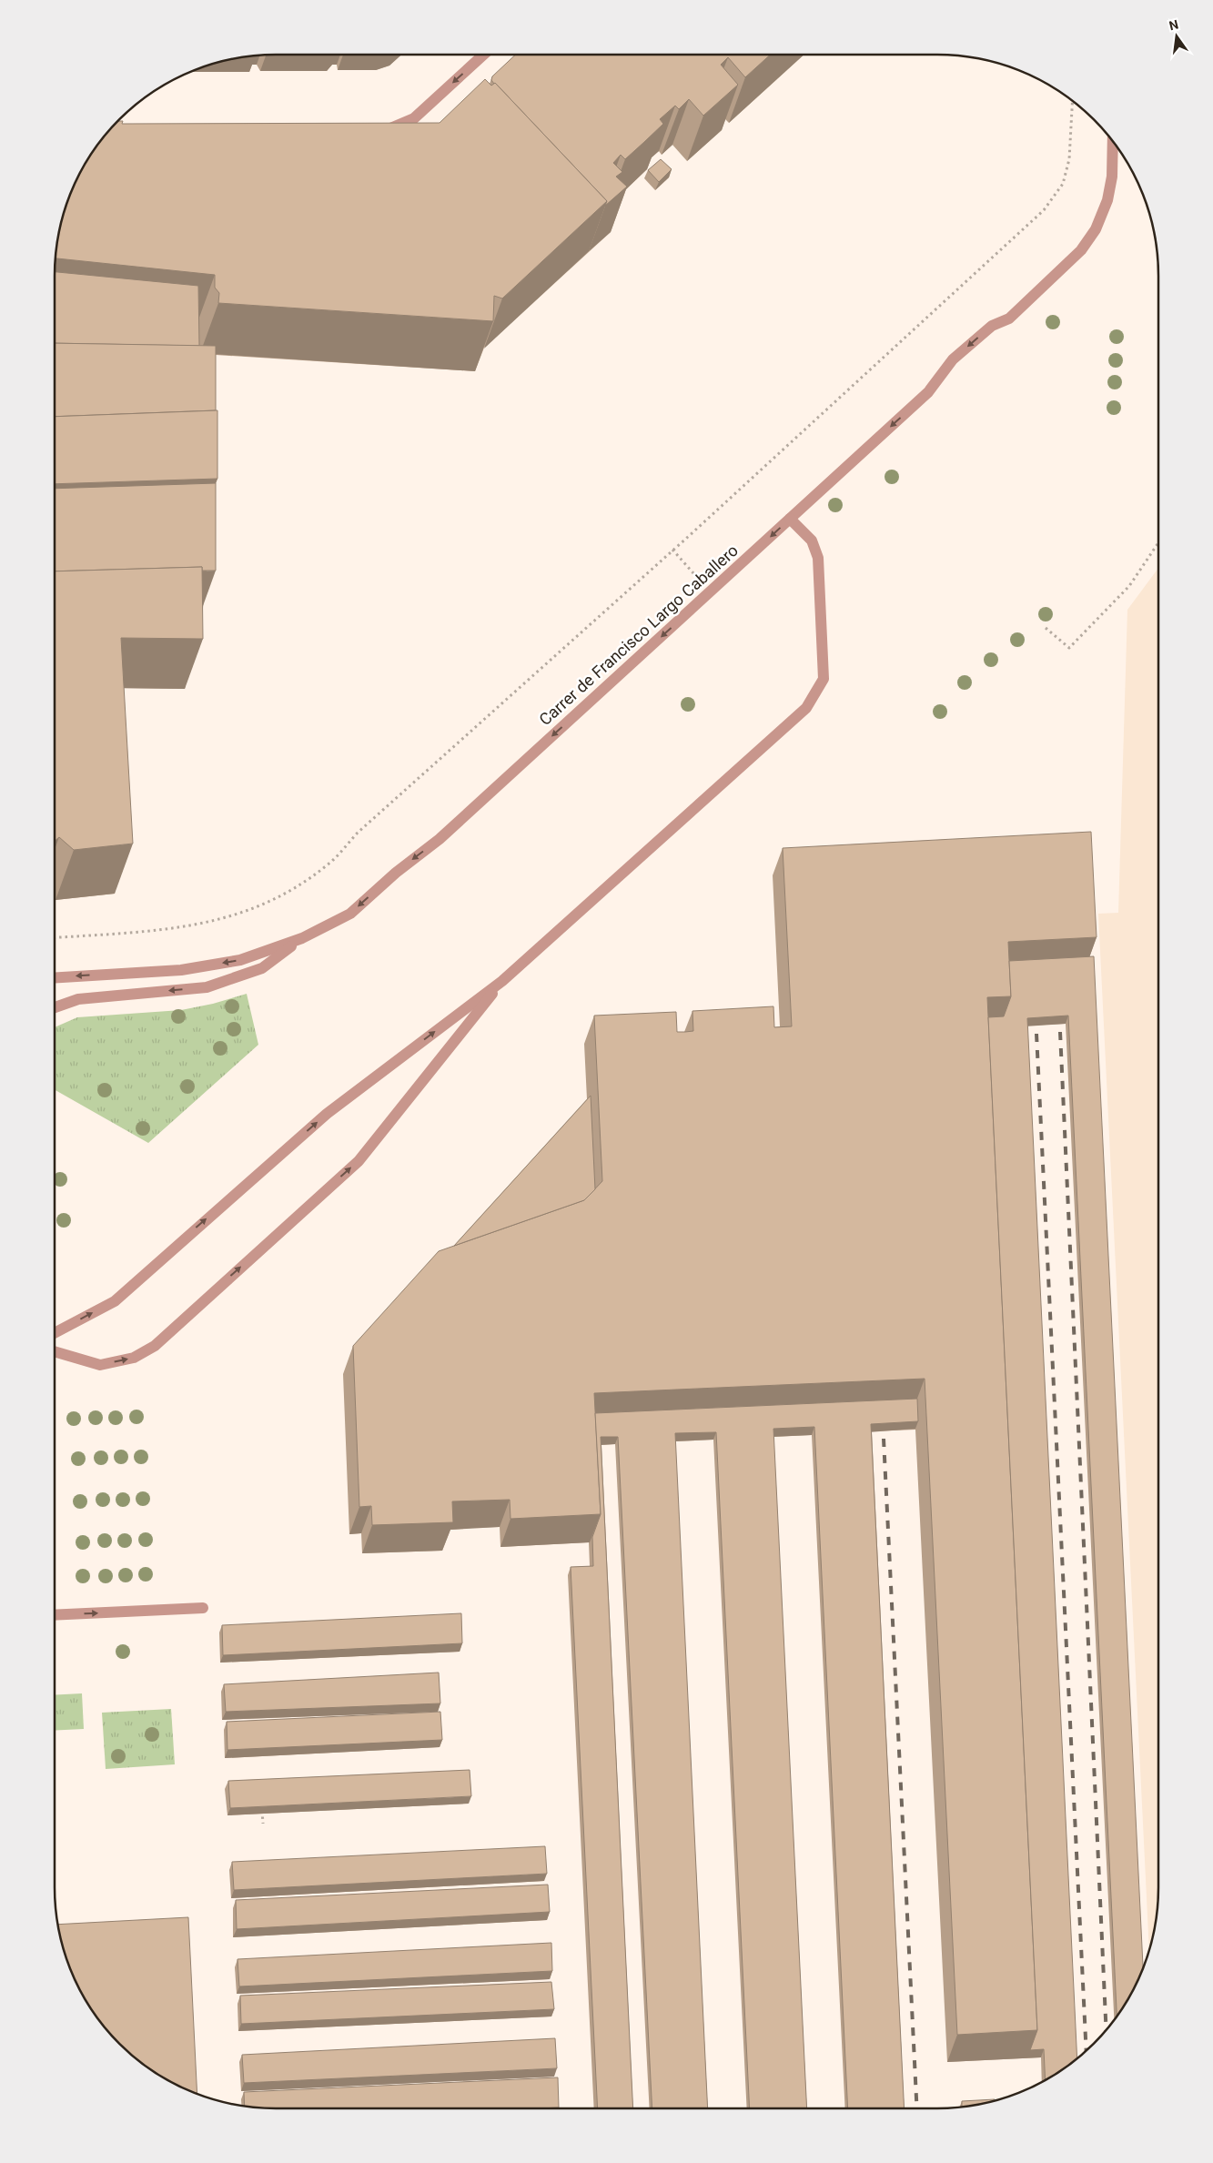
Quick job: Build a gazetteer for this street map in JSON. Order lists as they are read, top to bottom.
{
  "streets": {
    "street": ["Carrer de Francisco Largo Caballero"]
  },
  "one_way": ["Carrer de Francisco Largo Caballero"],
  "north": "top"
}
